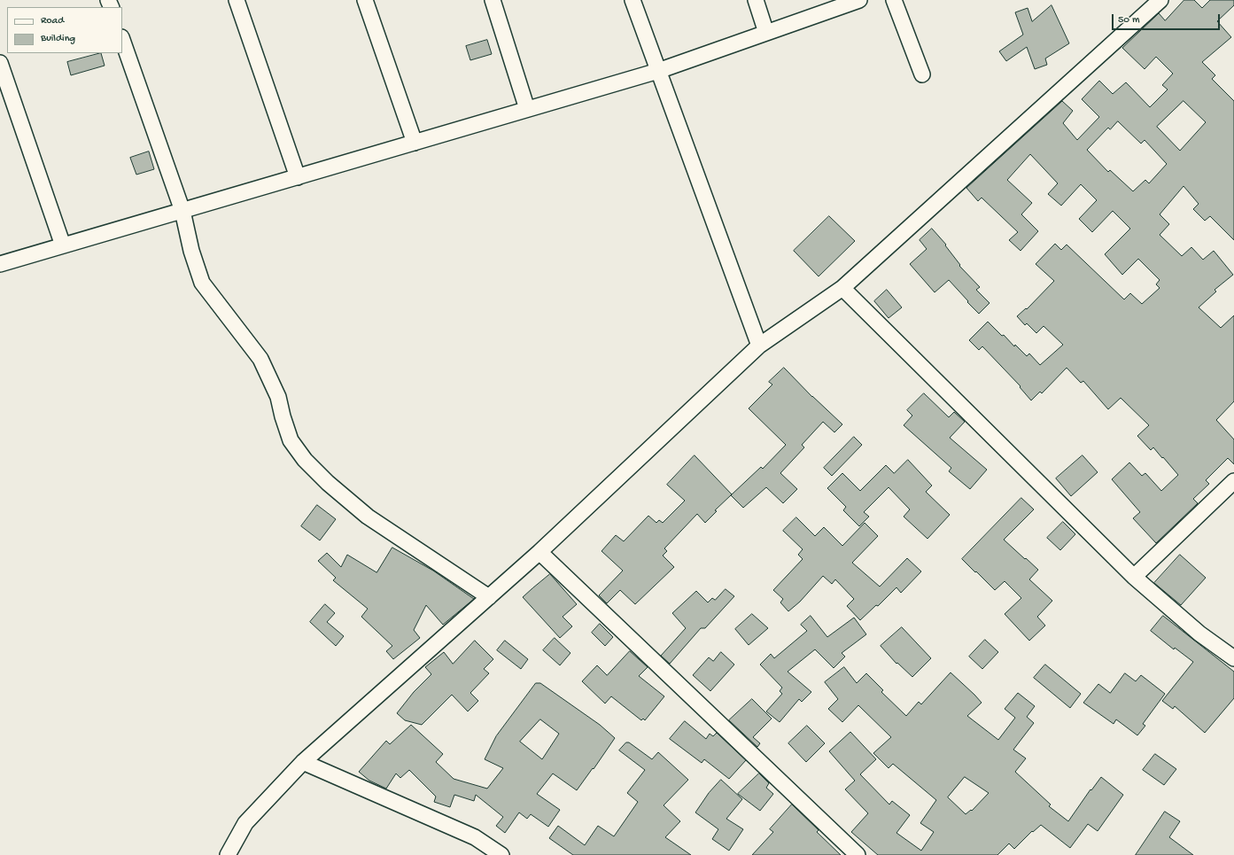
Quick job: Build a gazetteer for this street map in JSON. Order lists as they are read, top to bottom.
{
  "legend": ["Road", "Building"],
  "scale_bar": "50 m"
}
